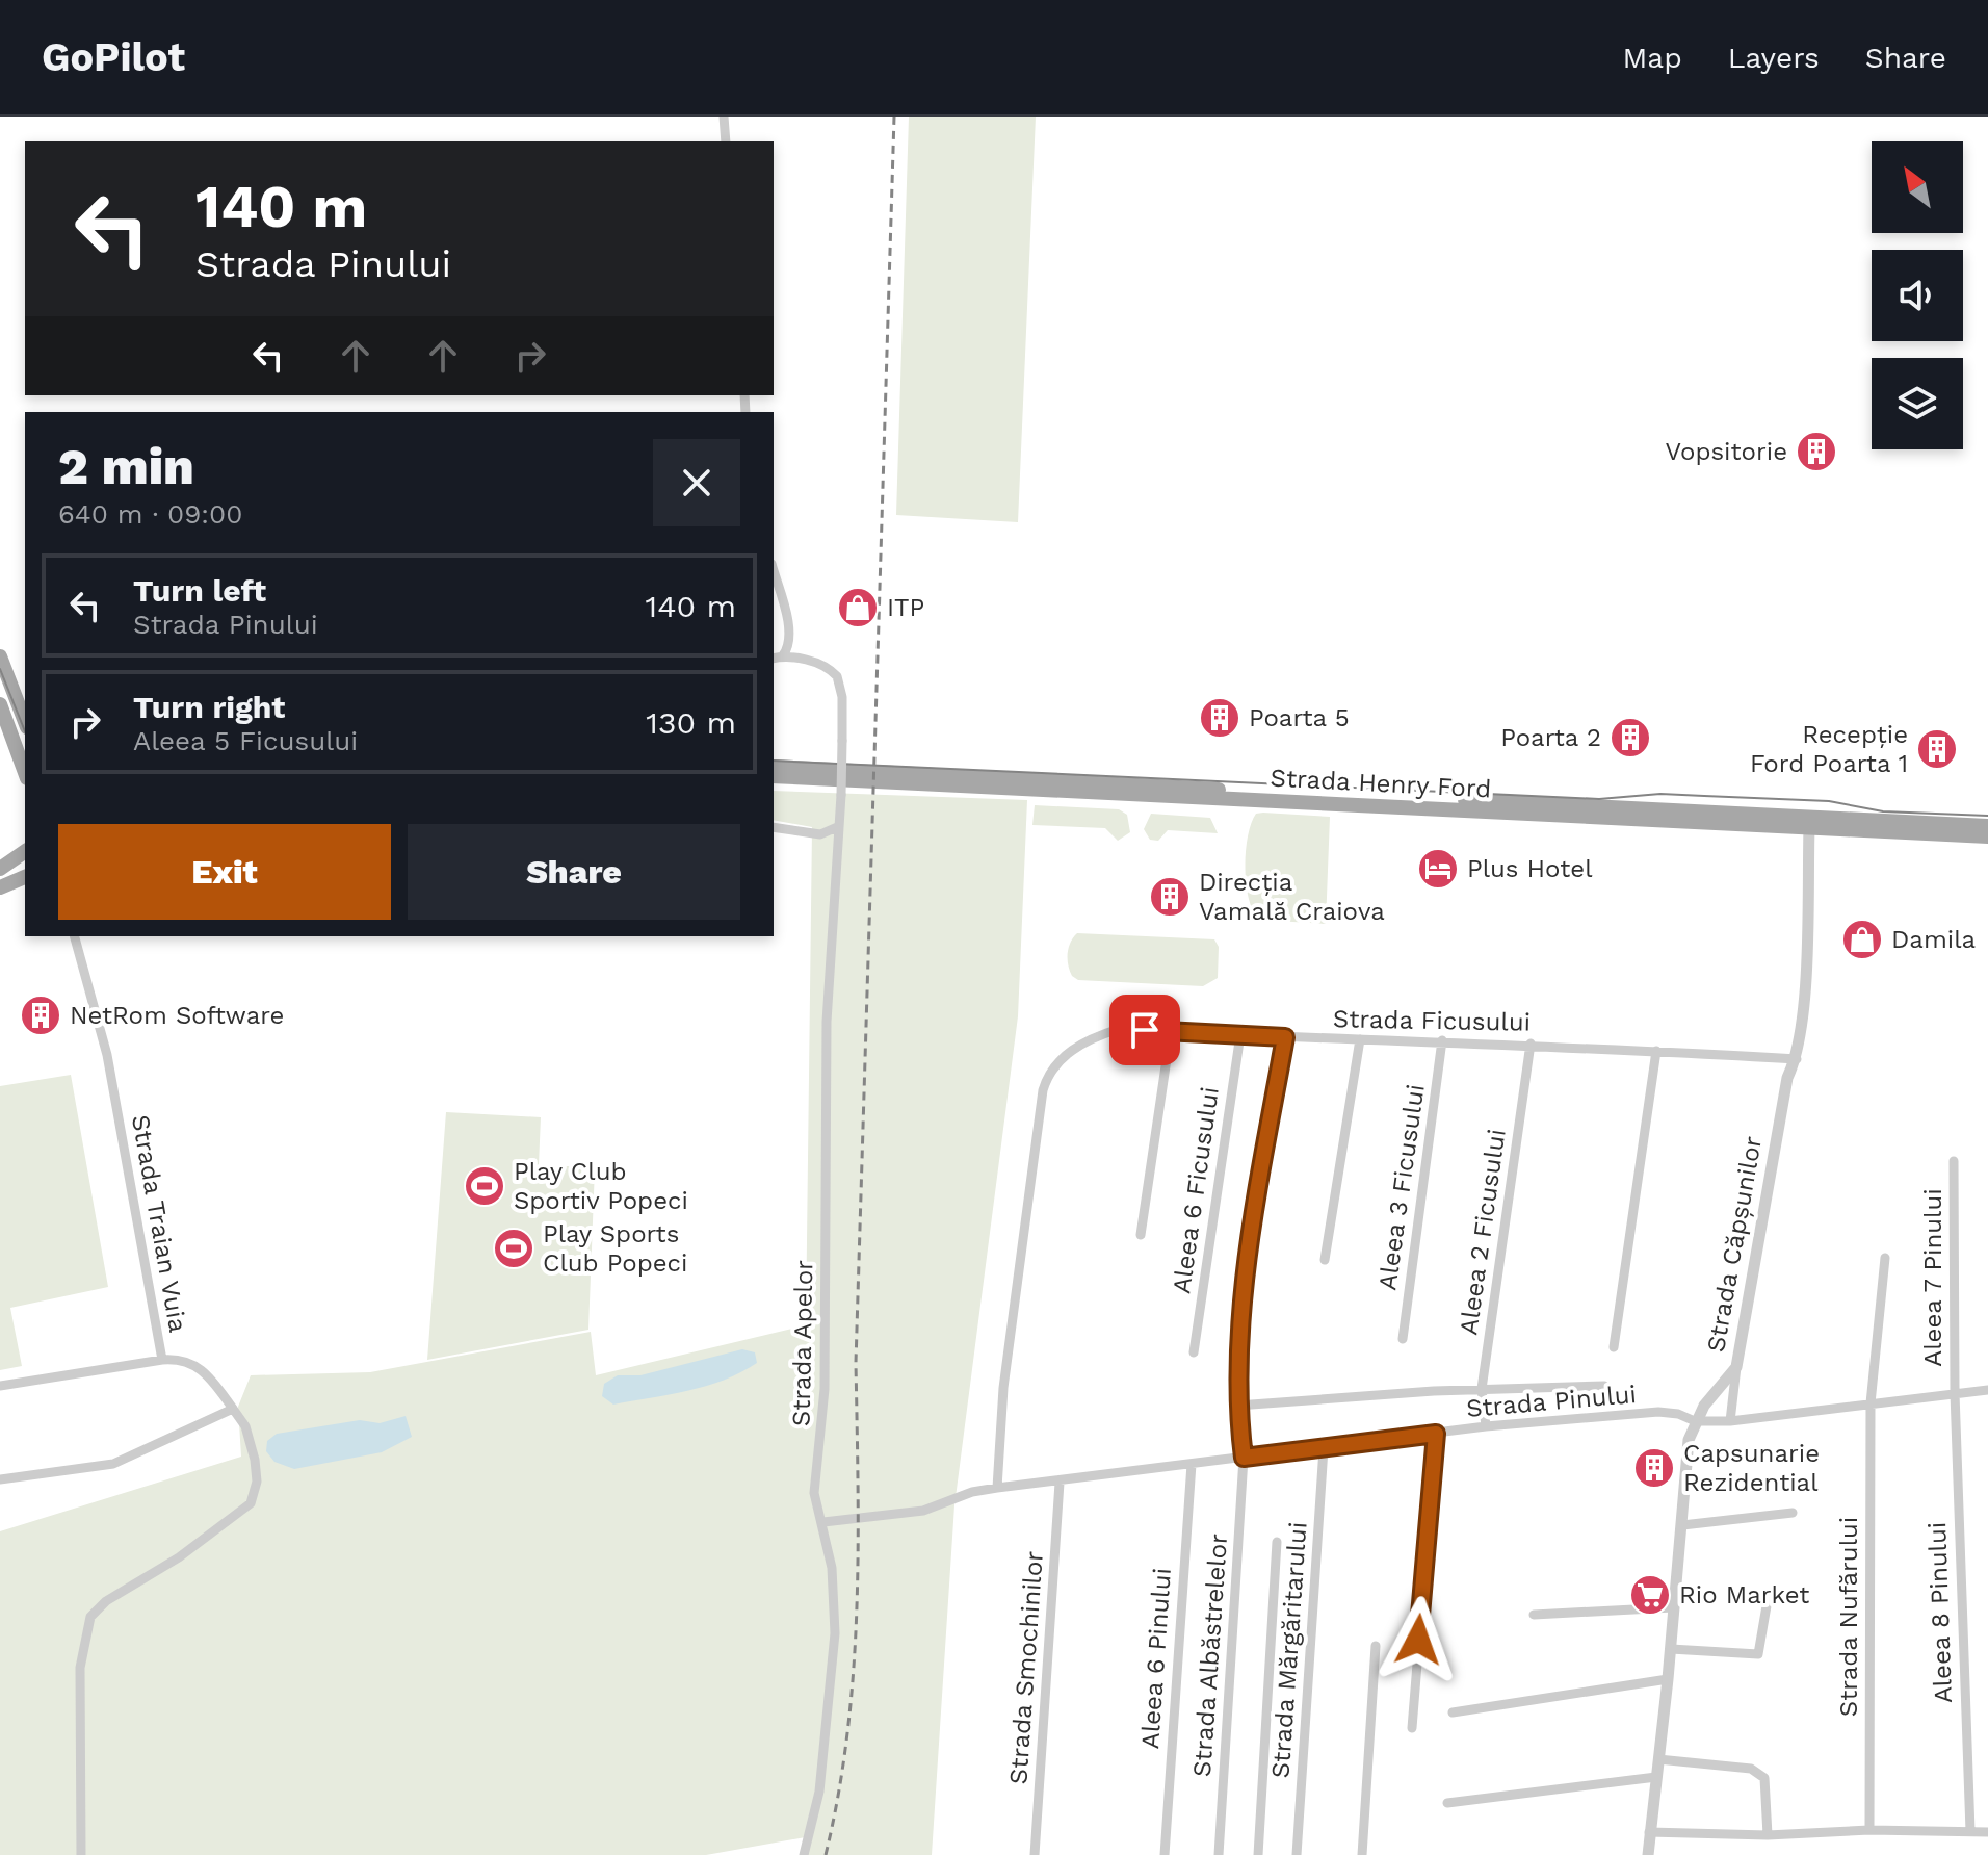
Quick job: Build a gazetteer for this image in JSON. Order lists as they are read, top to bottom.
{
  "streets": {
    "main road": ["Strada Henry Ford"],
    "street": [
      "Strada Ficusului",
      "Aleea 3 Ficusului",
      "Aleea 6 Ficusului",
      "Strada Traian Vuia",
      "Aleea 2 Ficusului",
      "Strada Căpșunilor",
      "Aleea 7 Pinului",
      "Strada Apelor",
      "Strada Pinului",
      "Aleea 8 Pinului",
      "Strada Nufărului",
      "Strada Mărgăritarului",
      "Strada Albăstrelelor",
      "Aleea 6 Pinului",
      "Strada Smochinilor"
    ]
  },
  "crossings": [
    ["Strada Henry Ford", "Strada Căpșunilor"],
    ["Strada Ficusului", "Aleea 3 Ficusului"],
    ["Strada Ficusului", "Aleea 6 Ficusului"],
    ["Strada Ficusului", "Aleea 2 Ficusului"],
    ["Strada Ficusului", "Strada Căpșunilor"],
    ["Strada Ficusului", "Strada Pinului"],
    ["Strada Ficusului", "Strada Albăstrelelor"],
    ["Aleea 2 Ficusului", "Strada Pinului"],
    ["Strada Căpșunilor", "Strada Pinului"],
    ["Aleea 7 Pinului", "Strada Pinului"],
    ["Aleea 7 Pinului", "Aleea 8 Pinului"],
    ["Strada Apelor", "Strada Pinului"],
    ["Strada Pinului", "Aleea 8 Pinului"],
    ["Strada Pinului", "Strada Nufărului"],
    ["Strada Pinului", "Strada Mărgăritarului"],
    ["Strada Pinului", "Strada Albăstrelelor"],
    ["Strada Pinului", "Aleea 6 Pinului"],
    ["Strada Pinului", "Strada Smochinilor"]
  ],
  "places": {
    "building": [
      "Vopsitorie",
      "Poarta 5",
      "Poarta 2",
      "Recepție Ford Poarta 1",
      "Direcția Vamală Craiova",
      "NetRom Software",
      "Capsunarie Rezidential"
    ],
    "shop": ["ITP", "Damila"],
    "hotel": ["Plus Hotel"],
    "sports": ["Play Club Sportiv Popeci", "Play Sports Club Popeci"],
    "supermarket": ["Rio Market"]
  },
  "north": "top left",
  "page": {
    "header": "GoPilot",
    "nav": ["Map", "Layers", "Share"],
    "turn": ["140 m", "Strada Pinului"],
    "heading": ["2 min", "640 m · 09:00"],
    "list": [
      {
        "name": "Turn left",
        "note": "Strada Pinului",
        "value": "140 m"
      },
      {
        "name": "Turn right",
        "note": "Aleea 5 Ficusului",
        "value": "130 m"
      }
    ],
    "buttons": ["Exit", "Share"]
  }
}
